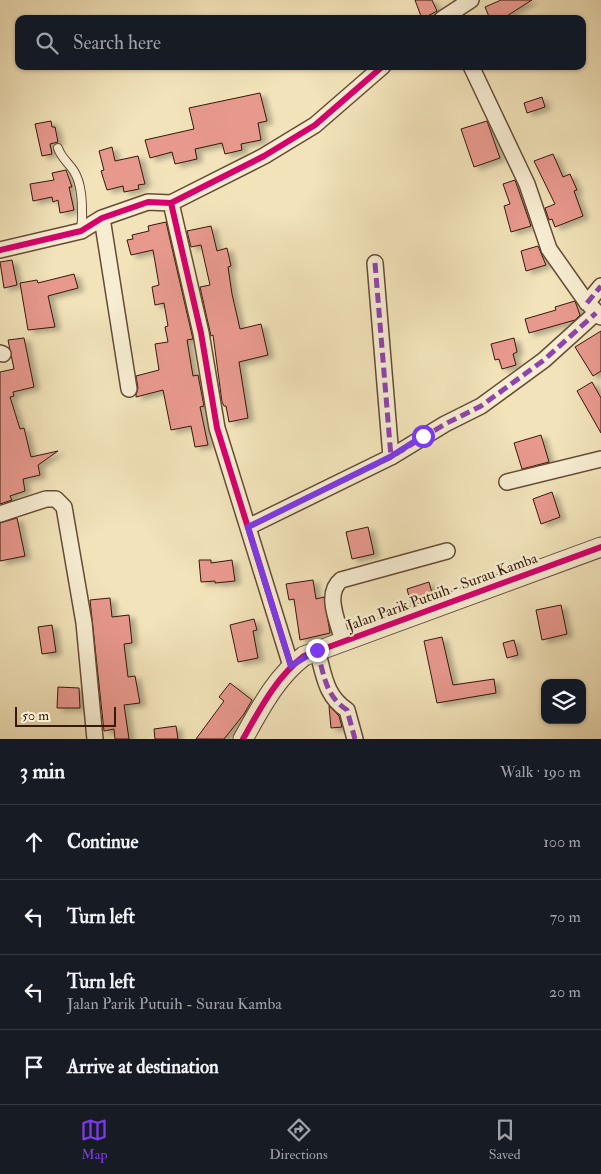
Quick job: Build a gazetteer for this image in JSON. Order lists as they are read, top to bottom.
{
  "streets": {
    "street": ["Jalan Parik Putuih - Surau Kamba"]
  },
  "scale_bar": "50 m",
  "page": {
    "search": "Search here",
    "scale": "50 m",
    "heading": ["3 min", "Walk · 190 m"],
    "list": [
      ["Continue", "100 m"],
      ["Turn left", "70 m"],
      ["Turn left", "Jalan Parik Putuih - Surau Kamba", "20 m"],
      "Arrive at destination"
    ],
    "nav": ["Map", "Directions", "Saved"]
  }
}
